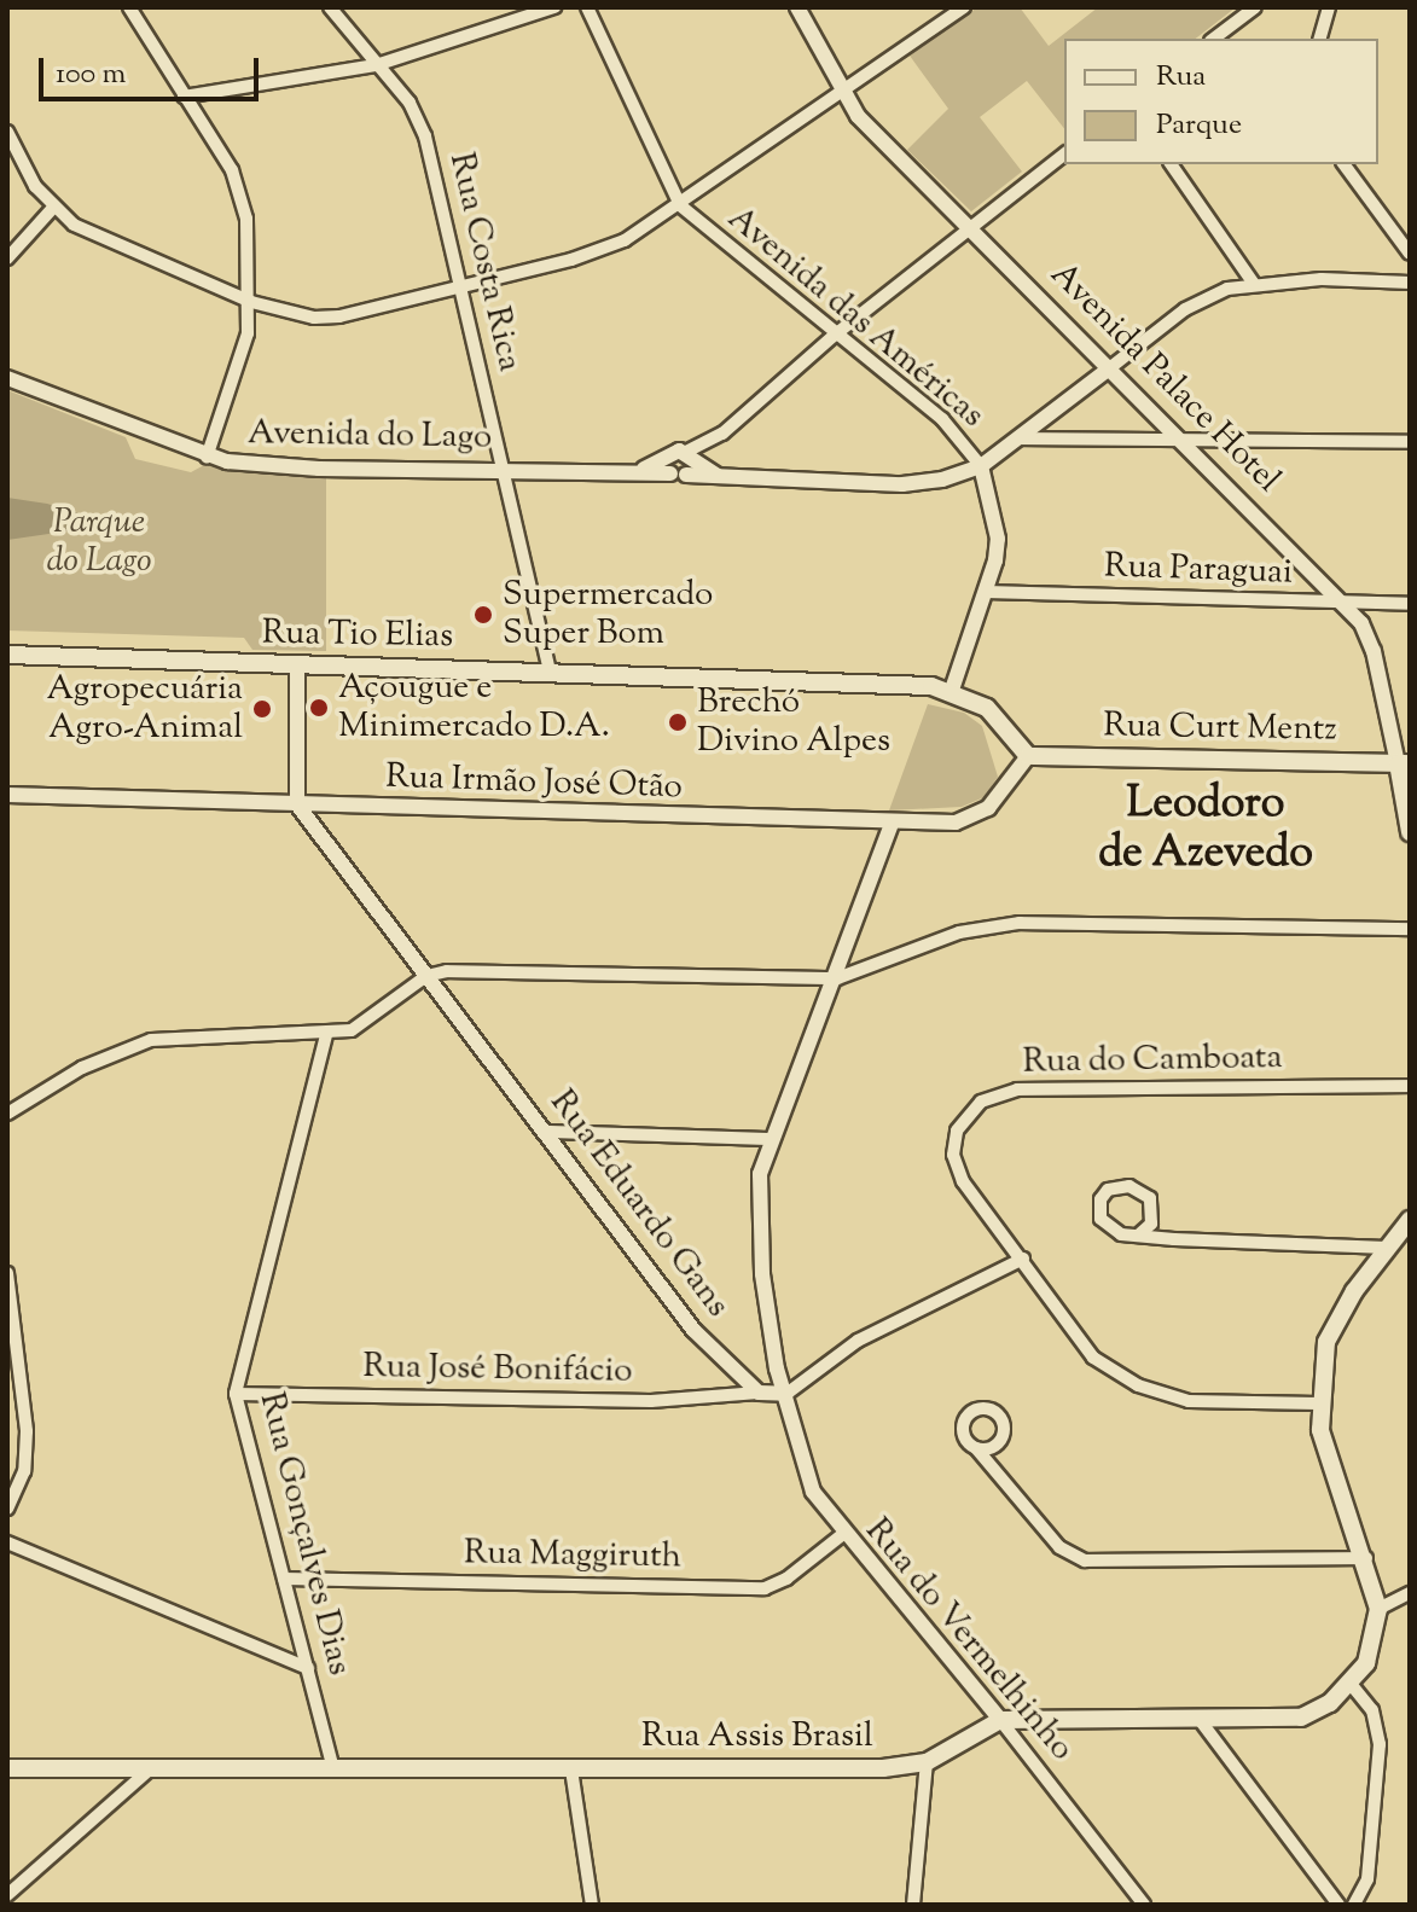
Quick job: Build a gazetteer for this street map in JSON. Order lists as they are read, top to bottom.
{
  "streets": {
    "main road": [
      "Avenida Palace Hotel",
      "Rua Tio Elias",
      "Rua Curt Mentz",
      "Rua Assis Brasil"
    ],
    "street": [
      "Rua Costa Rica",
      "Avenida das Américas",
      "Avenida do Lago",
      "Rua Paraguai",
      "Rua Irmão José Otão",
      "Rua do Camboata",
      "Rua Eduardo Gans",
      "Rua José Bonifácio",
      "Rua Gonçalves Dias",
      "Rua Maggiruth",
      "Rua do Vermelhinho"
    ]
  },
  "crossings": [
    ["Rua Costa Rica", "Avenida do Lago"],
    ["Rua Costa Rica", "Rua Tio Elias"],
    ["Avenida das Américas", "Avenida do Lago"],
    ["Avenida das Américas", "Rua Paraguai"],
    ["Avenida das Américas", "Rua Tio Elias"],
    ["Avenida Palace Hotel", "Rua Paraguai"],
    ["Avenida Palace Hotel", "Rua Curt Mentz"],
    ["Rua Tio Elias", "Rua Curt Mentz"],
    ["Rua Tio Elias", "Rua Irmão José Otão"],
    ["Rua Curt Mentz", "Rua Irmão José Otão"],
    ["Rua Irmão José Otão", "Rua Eduardo Gans"],
    ["Rua Irmão José Otão", "Rua do Vermelhinho"],
    ["Rua Eduardo Gans", "Rua José Bonifácio"],
    ["Rua José Bonifácio", "Rua Gonçalves Dias"],
    ["Rua Gonçalves Dias", "Rua Maggiruth"],
    ["Rua Gonçalves Dias", "Rua Assis Brasil"],
    ["Rua Maggiruth", "Rua do Vermelhinho"],
    ["Rua do Vermelhinho", "Rua Assis Brasil"]
  ],
  "districts": ["Leodoro de Azevedo"],
  "parks": ["Parque do Lago"],
  "places": [
    "Supermercado Super Bom",
    "Açougue e Minimercado D.A.",
    "Agropecuária Agro-Animal",
    "Brechó Divino Alpes"
  ],
  "legend": ["Rua", "Parque"],
  "scale_bar": "100 m"
}
